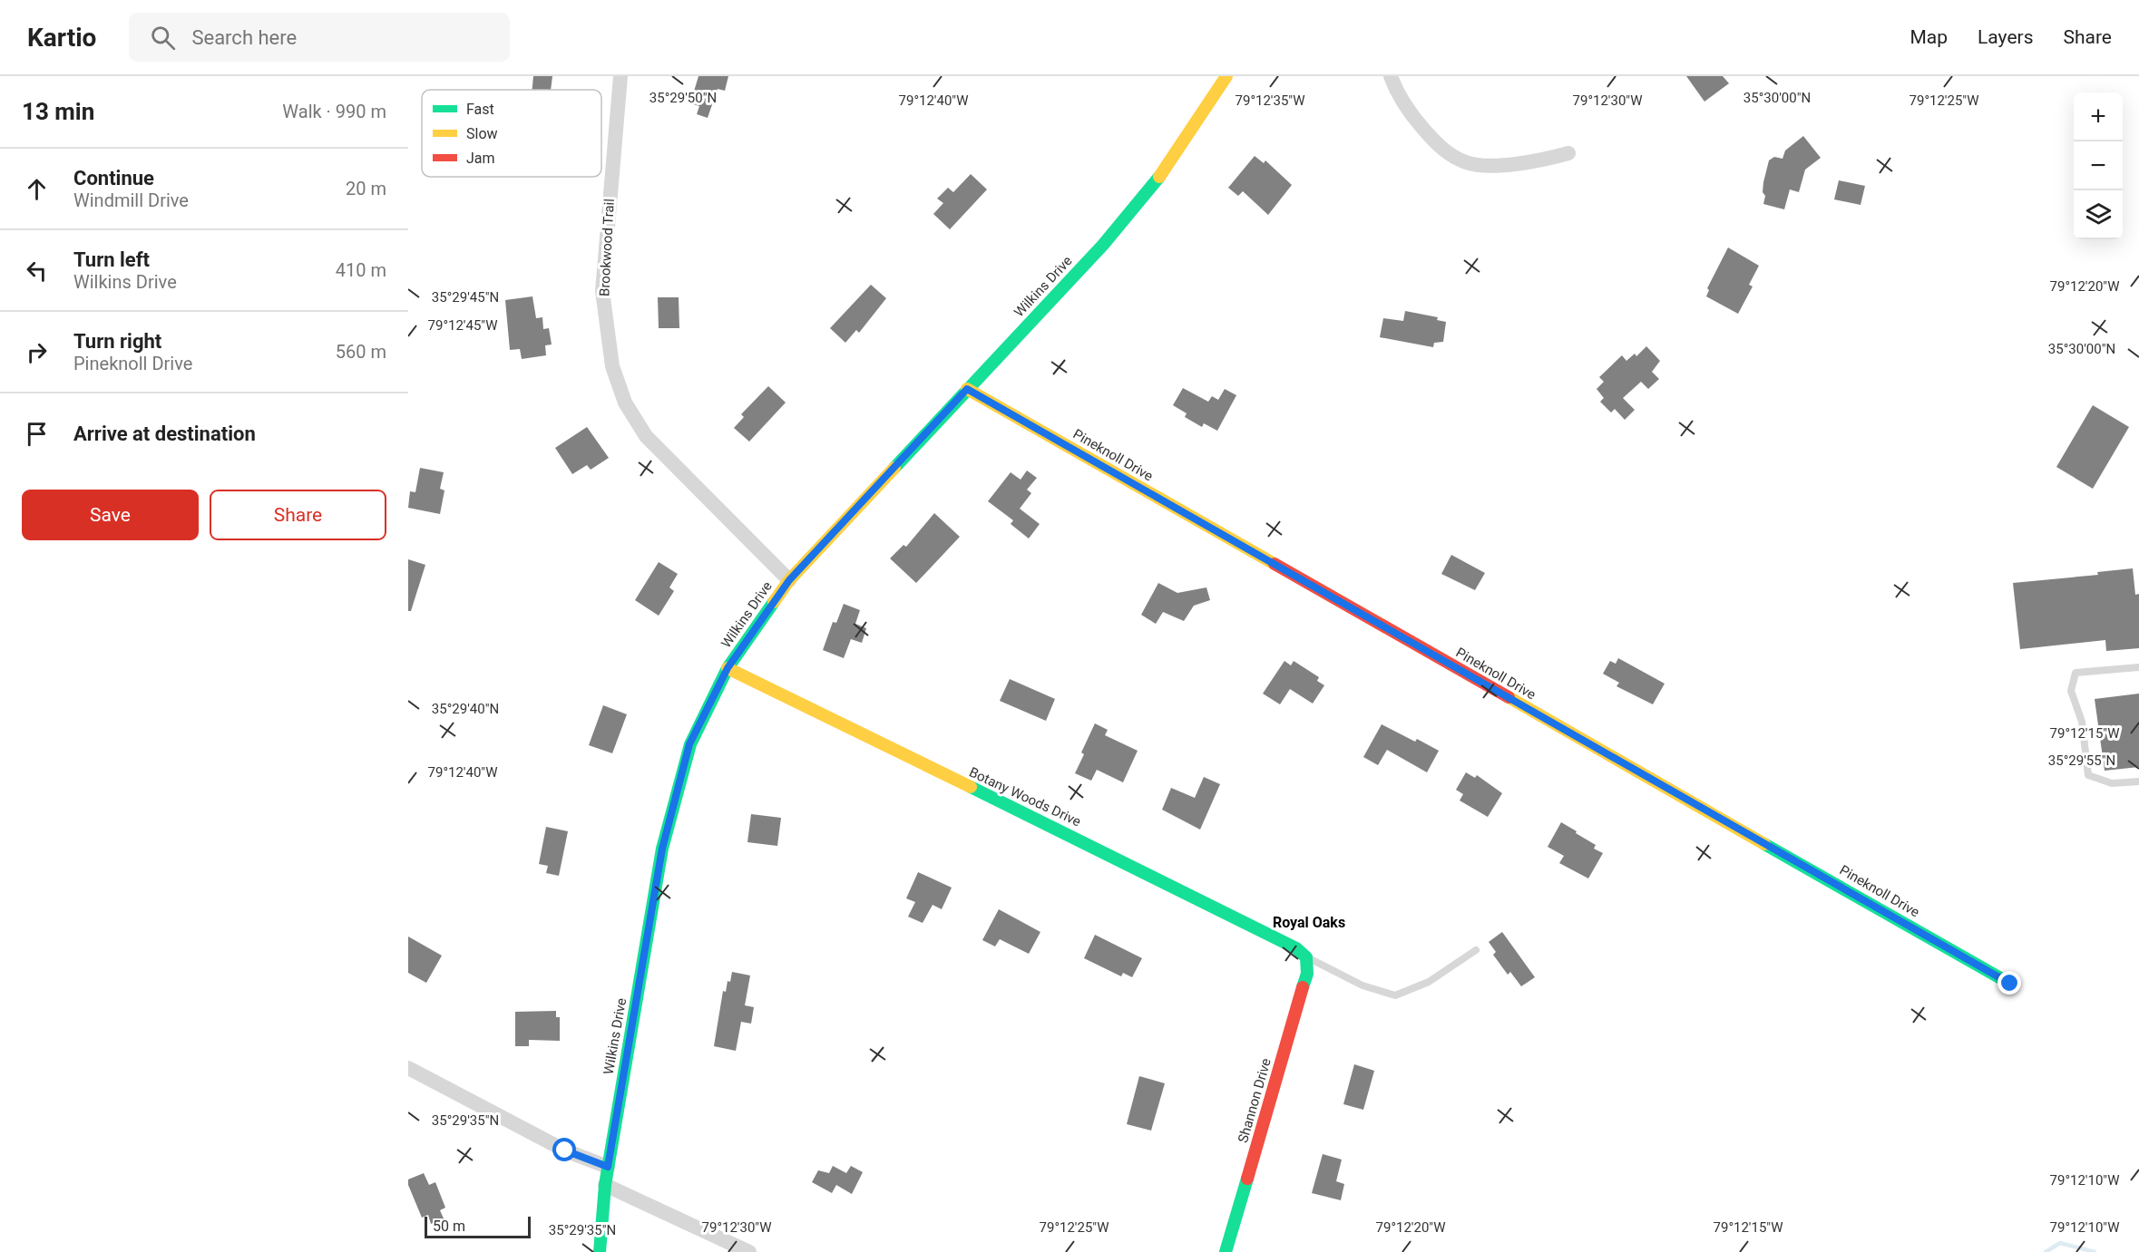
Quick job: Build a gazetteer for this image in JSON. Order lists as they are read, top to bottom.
{
  "streets": {
    "street": [
      "Brookwood Trail",
      "Wilkins Drive",
      "Pineknoll Drive",
      "Botany Woods Drive",
      "Shannon Drive"
    ]
  },
  "crossings": [
    ["Brookwood Trail", "Wilkins Drive"],
    ["Wilkins Drive", "Pineknoll Drive"],
    ["Wilkins Drive", "Botany Woods Drive"],
    ["Botany Woods Drive", "Shannon Drive"]
  ],
  "districts": ["Royal Oaks"],
  "legend": ["Fast", "Slow", "Jam"],
  "scale_bar": "50 m",
  "page": {
    "header": "Kartio",
    "search": "Search here",
    "nav": ["Map", "Layers", "Share"],
    "heading": ["13 min", "Walk · 990 m"],
    "map_buttons": ["+", "−"],
    "list": [
      ["Continue", "Windmill Drive", "20 m"],
      ["Turn left", "Wilkins Drive", "410 m"],
      ["Turn right", "Pineknoll Drive", "560 m"],
      "Arrive at destination"
    ],
    "buttons": ["Save", "Share"],
    "scale": "50 m"
  },
  "coordinates": [
    "35°29'50\"N",
    "35°30'00\"N",
    "79°12'40\"W",
    "79°12'35\"W",
    "79°12'30\"W",
    "79°12'25\"W",
    "79°12'20\"W",
    "35°29'45\"N",
    "79°12'45\"W",
    "35°29'40\"N",
    "79°12'15\"W",
    "35°29'55\"N",
    "35°29'35\"N",
    "79°12'10\"W"
  ]
}
